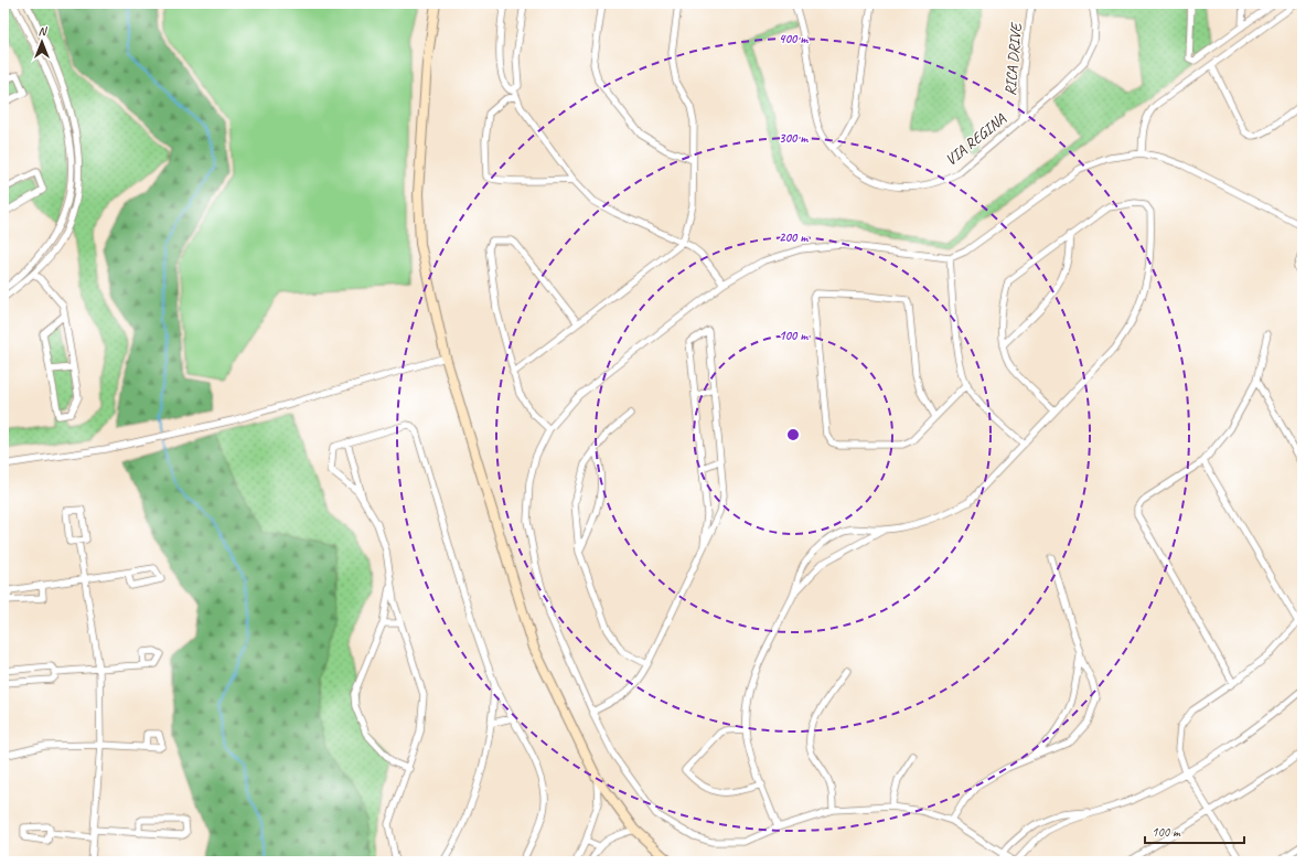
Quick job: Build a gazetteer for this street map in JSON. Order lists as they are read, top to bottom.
{
  "streets": {
    "street": ["RICA DRIVE", "VIA REGINA"]
  },
  "crossings": [
    ["RICA DRIVE", "VIA REGINA"]
  ],
  "scale_bar": "100 m",
  "north": "top",
  "rings": [
    "400 m",
    "300 m",
    "200 m",
    "100 m"
  ]
}
